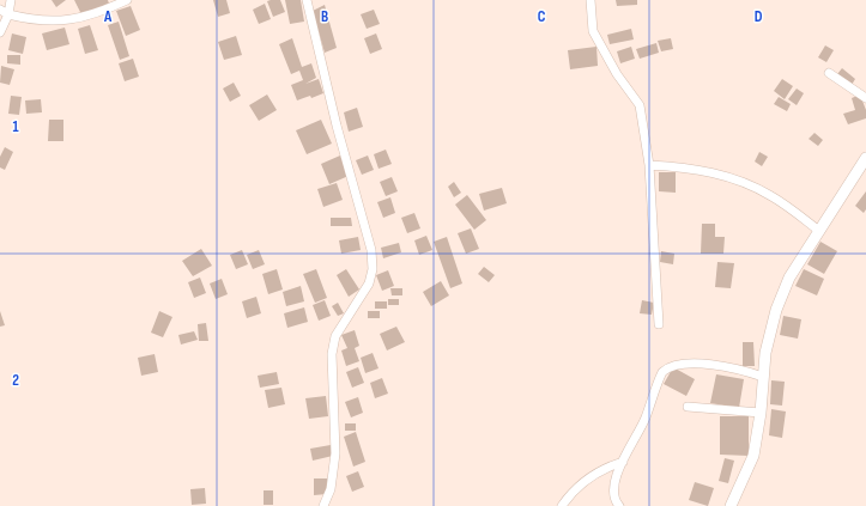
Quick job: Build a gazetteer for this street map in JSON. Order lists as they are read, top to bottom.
{
  "grid": {
    "columns": [
      "A",
      "B",
      "C",
      "D"
    ],
    "rows": ["1", "2"]
  }
}
